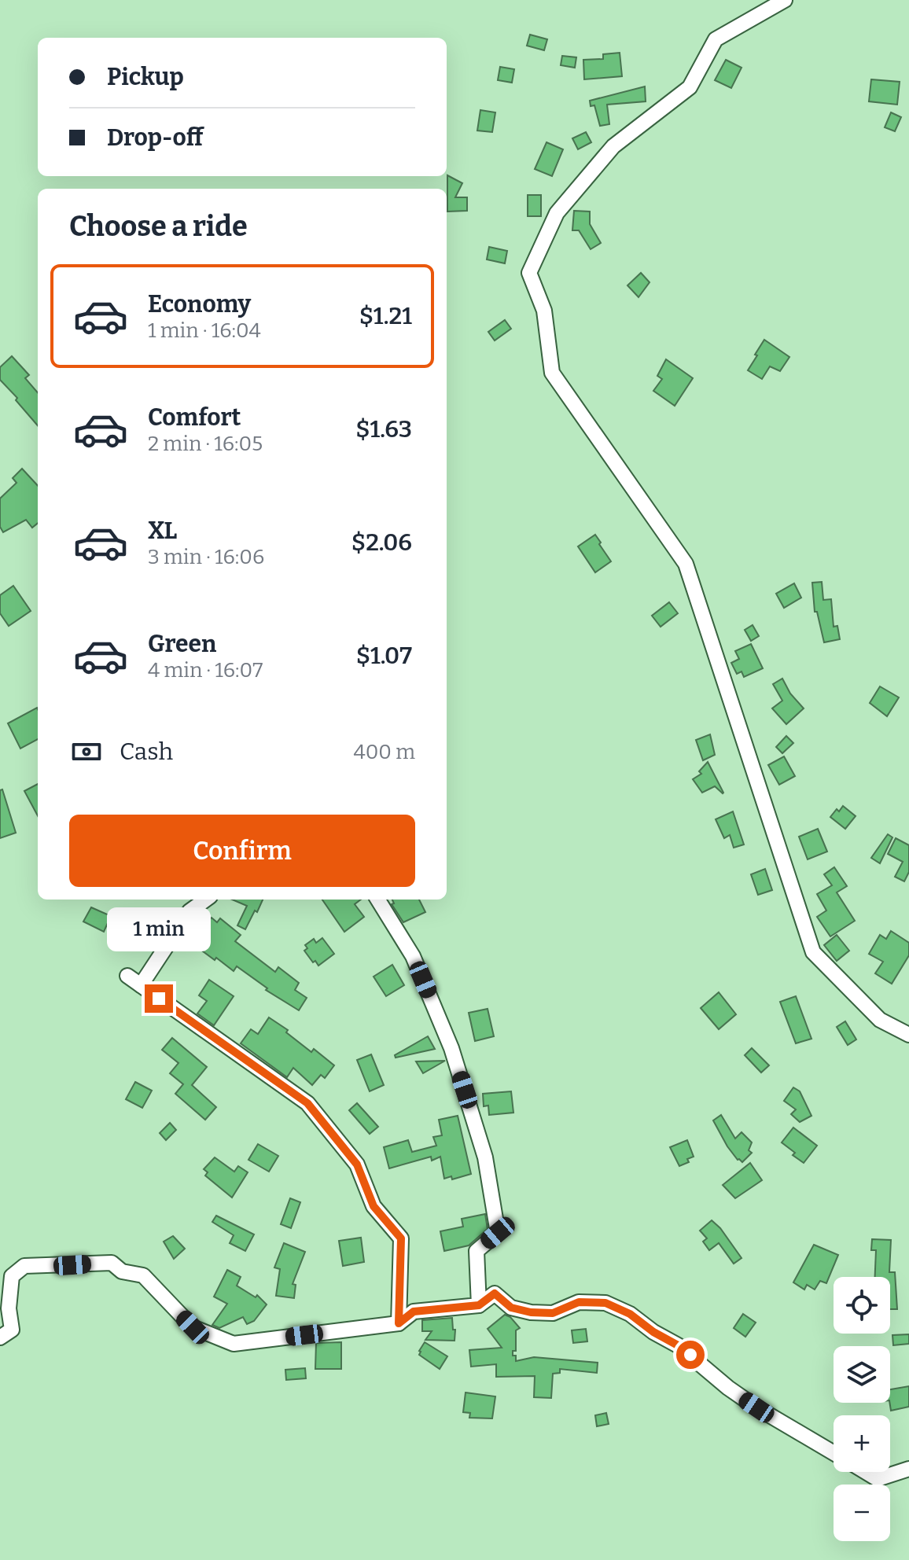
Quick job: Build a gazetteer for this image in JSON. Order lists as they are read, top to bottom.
{
  "page": {
    "banner": ["Pickup", "Drop-off"],
    "heading": "Choose a ride",
    "list": [
      {
        "name": "Economy",
        "note": "1 min · 16:04",
        "value": "$1.21"
      },
      {
        "name": "Comfort",
        "note": "2 min · 16:05",
        "value": "$1.63"
      },
      {
        "name": "XL",
        "note": "3 min · 16:06",
        "value": "$2.06"
      },
      {
        "name": "Green",
        "note": "4 min · 16:07",
        "value": "$1.07"
      }
    ],
    "pay": ["Cash", "400 m"],
    "buttons": "Confirm",
    "bubble": "1 min",
    "map_buttons": ["+", "−"]
  }
}
